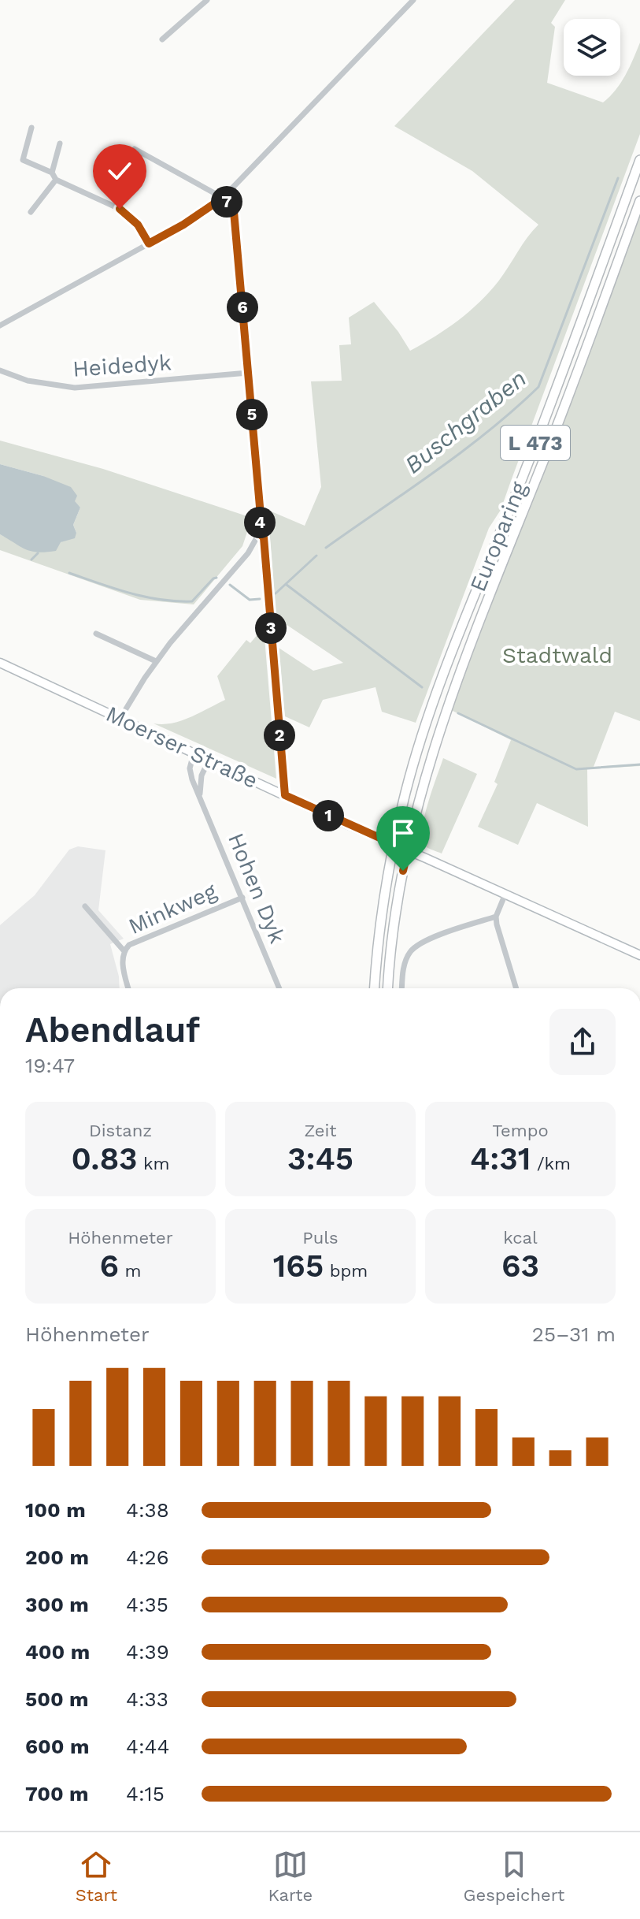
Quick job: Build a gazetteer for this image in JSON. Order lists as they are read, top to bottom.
{
  "streets": {
    "main road": ["L 473", "Europaring", "Moerser Straße"],
    "street": ["Heidedyk", "Hohen Dyk", "Minkweg"]
  },
  "crossings": [
    ["L 473", "Europaring"],
    ["L 473", "Moerser Straße"],
    ["Europaring", "Moerser Straße"],
    ["Moerser Straße", "Hohen Dyk"],
    ["Hohen Dyk", "Minkweg"]
  ],
  "water": ["Buschgraben"],
  "parks": ["Stadtwald"],
  "page": {
    "pins": [
      "7",
      "6",
      "5",
      "4",
      "3",
      "2",
      "1"
    ],
    "heading": ["Abendlauf", "19:47"],
    "stats": [
      ["Distanz", "0.83 km"],
      ["Zeit", "3:45"],
      ["Tempo", "4:31 /km"],
      ["Höhenmeter", "6 m"],
      ["Puls", "165 bpm"],
      ["kcal", "63"]
    ],
    "chart": ["Höhenmeter", "25–31 m"],
    "list": [
      {
        "name": "100 m",
        "note": "4:38"
      },
      {
        "name": "200 m",
        "note": "4:26"
      },
      {
        "name": "300 m",
        "note": "4:35"
      },
      {
        "name": "400 m",
        "note": "4:39"
      },
      {
        "name": "500 m",
        "note": "4:33"
      },
      {
        "name": "600 m",
        "note": "4:44"
      },
      {
        "name": "700 m",
        "note": "4:15"
      }
    ],
    "tabs": ["Start", "Karte", "Gespeichert"]
  }
}
